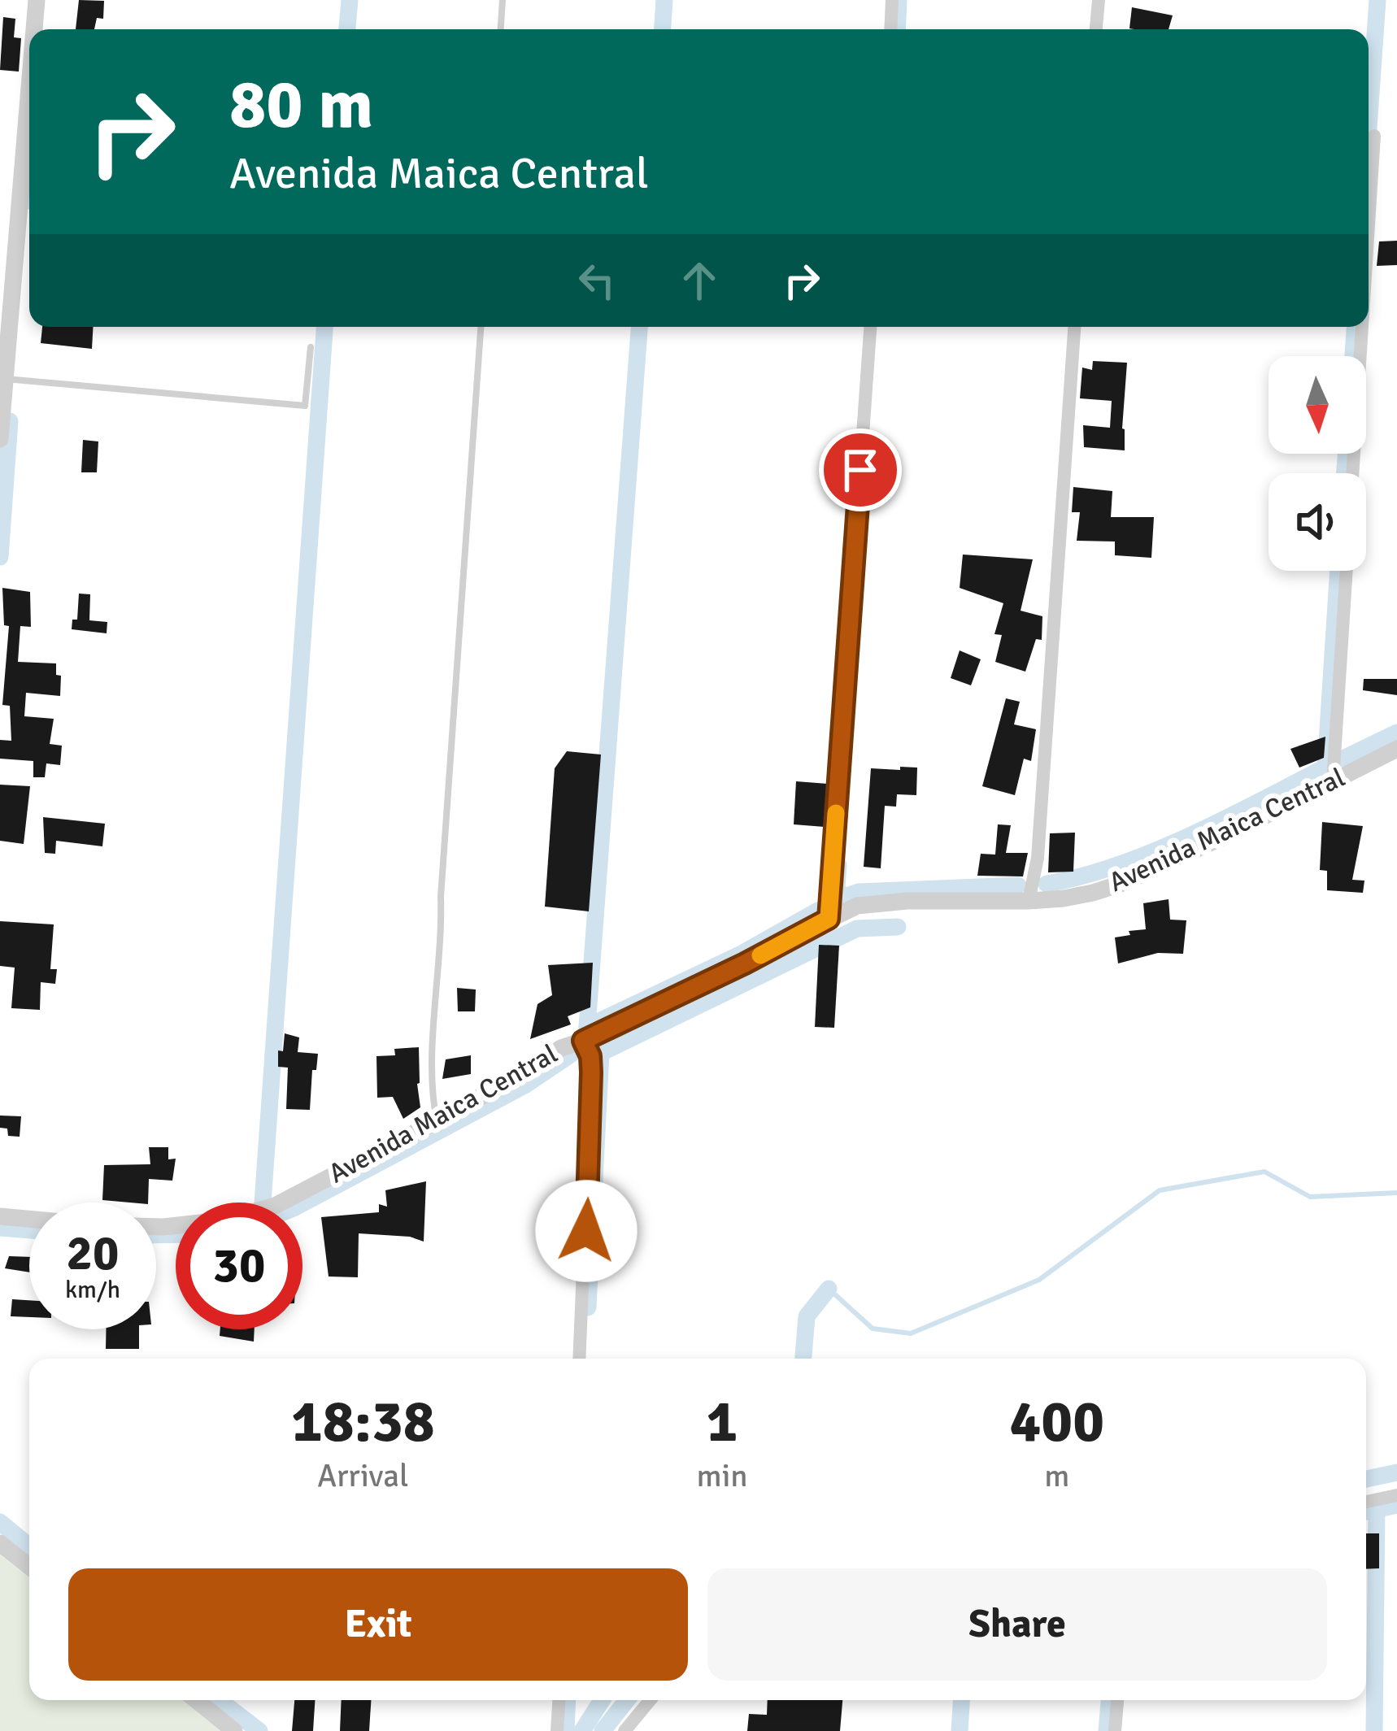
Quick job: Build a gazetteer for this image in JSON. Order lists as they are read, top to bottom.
{
  "streets": {
    "street": ["Avenida Maica Central"]
  },
  "north": "bottom",
  "page": {
    "turn": ["80 m", "Avenida Maica Central"],
    "speed": "20 km/h",
    "limit": "30",
    "eta": [
      "18:38",
      "Arrival",
      "1",
      "min",
      "400",
      "m"
    ],
    "buttons": ["Exit", "Share"]
  }
}
